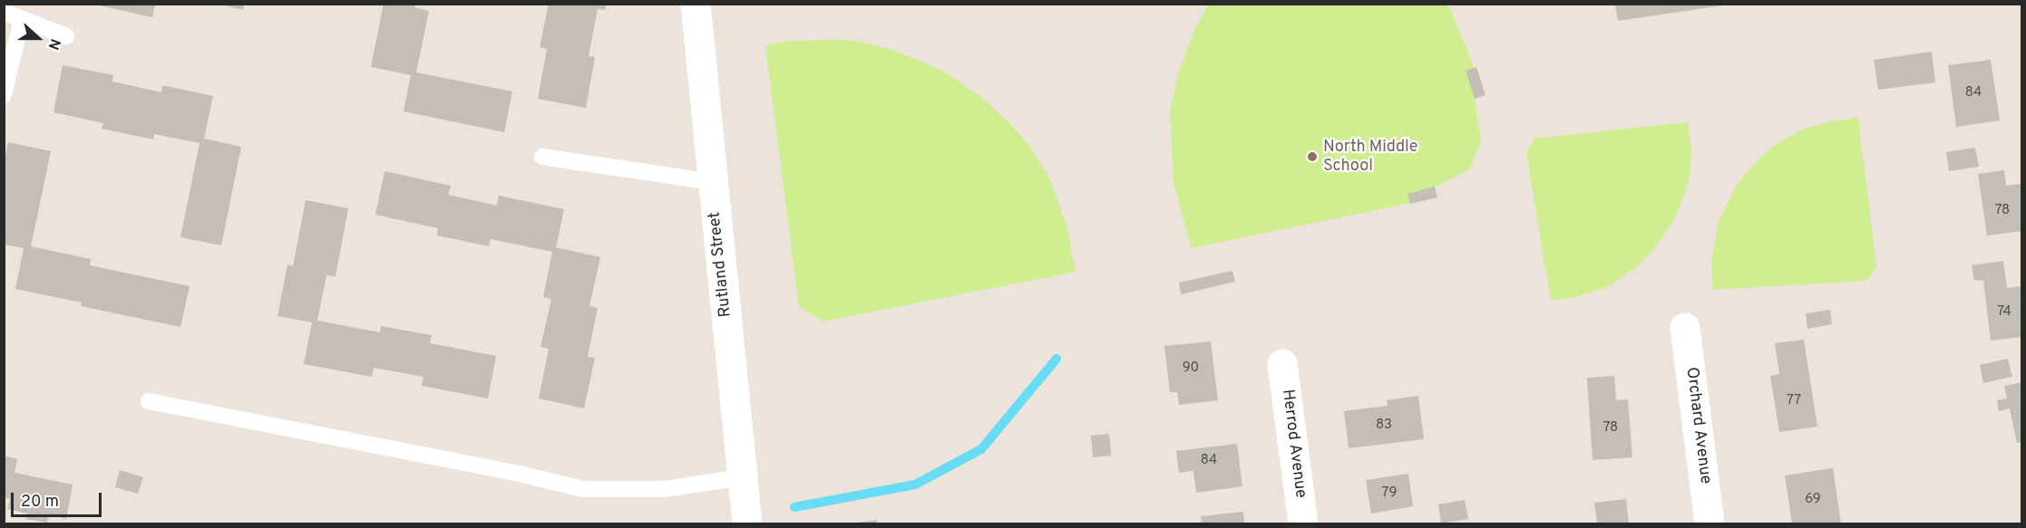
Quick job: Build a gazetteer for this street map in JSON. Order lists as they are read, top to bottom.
{
  "streets": {
    "street": ["Rutland Street", "Orchard Avenue", "Herrod Avenue"]
  },
  "places": ["North Middle School"],
  "house_numbers": [
    "84",
    "78",
    "74",
    "90",
    "77",
    "83",
    "78",
    "84",
    "79",
    "69"
  ],
  "scale_bar": "20 m",
  "north": "right"
}
